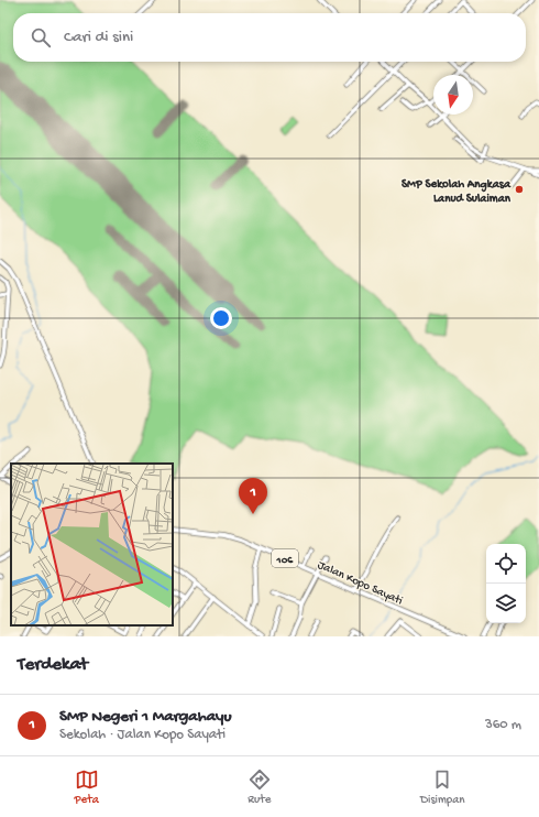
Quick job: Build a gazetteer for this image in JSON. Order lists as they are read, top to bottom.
{
  "streets": {
    "main road": ["106", "Jalan Kopo Sayati"]
  },
  "places": ["SMP Sekolah Angkasa Lanud Sulaiman"],
  "north": "bottom",
  "page": {
    "search": "Cari di sini",
    "pins": "1",
    "heading": "Terdekat",
    "list": [
      {
        "mark": "1",
        "name": "SMP Negeri 1 Margahayu",
        "note": "Sekolah · Jalan Kopo Sayati",
        "value": "360 m"
      }
    ],
    "nav": ["Peta", "Rute", "Disimpan"]
  }
}
